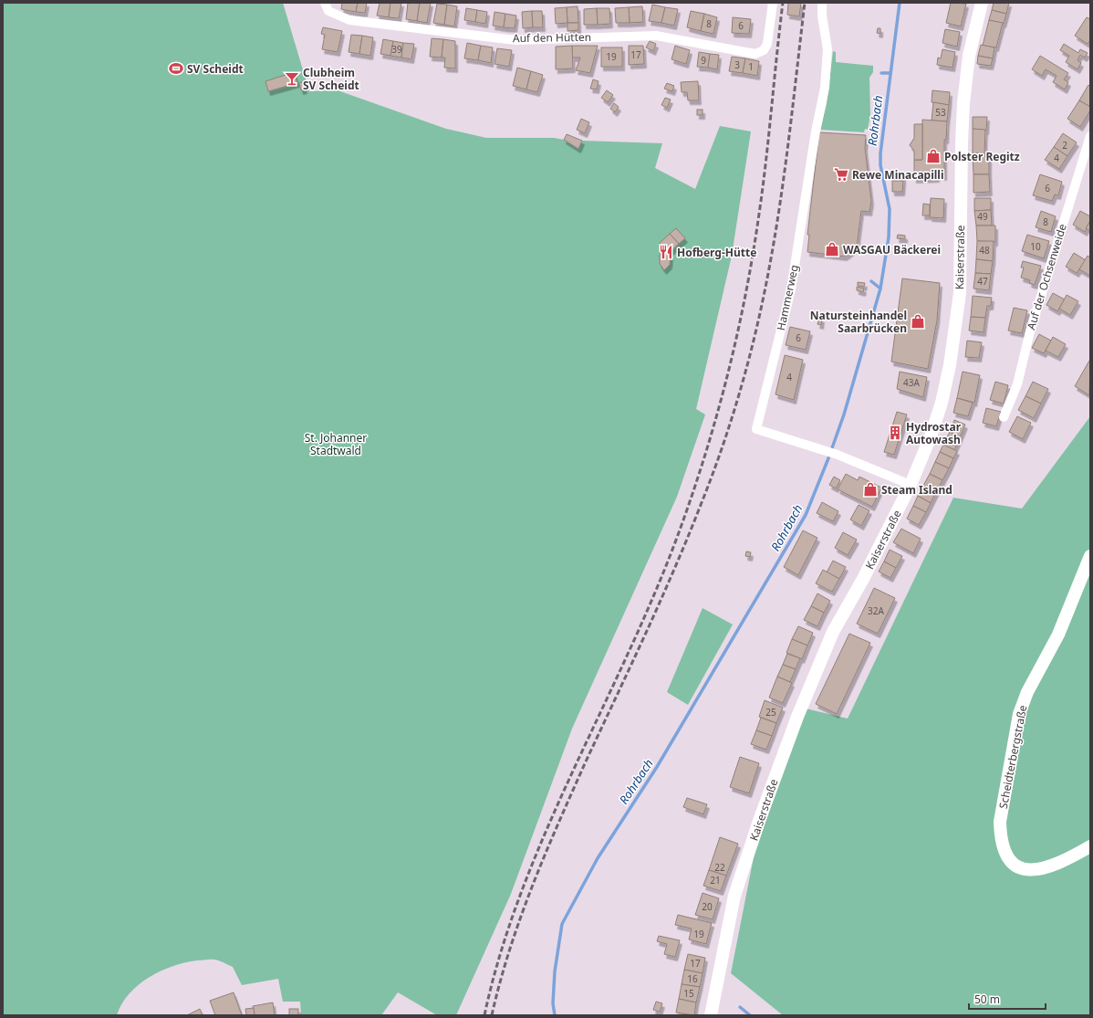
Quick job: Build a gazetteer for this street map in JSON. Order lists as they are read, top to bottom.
{
  "streets": {
    "main road": ["Kaiserstraße", "Scheidterbergstraße"],
    "street": ["Auf den Hütten", "Auf der Ochsenweide", "Hammerweg"]
  },
  "crossings": [
    ["Kaiserstraße", "Hammerweg"]
  ],
  "water": ["Rohrbach"],
  "parks": ["St. Johanner Stadtwald"],
  "places": {
    "sports": ["SV Scheidt"],
    "bar": ["Clubheim SV Scheidt"],
    "shop": [
      "Polster Regitz",
      "WASGAU Bäckerei",
      "Natursteinhandel Saarbrücken",
      "Steam Island"
    ],
    "supermarket": ["Rewe Minacapilli"],
    "restaurant": ["Hofberg-Hütte"],
    "building": ["Hydrostar Autowash"]
  },
  "house_numbers": [
    "8",
    "6",
    "39",
    "17",
    "19",
    "9",
    "3",
    "1",
    "53",
    "2",
    "4",
    "6",
    "49",
    "8",
    "10",
    "48",
    "47",
    "6",
    "4",
    "43A",
    "32A",
    "25",
    "22",
    "21",
    "20",
    "19",
    "17",
    "16",
    "15"
  ],
  "scale_bar": "50 m"
}
